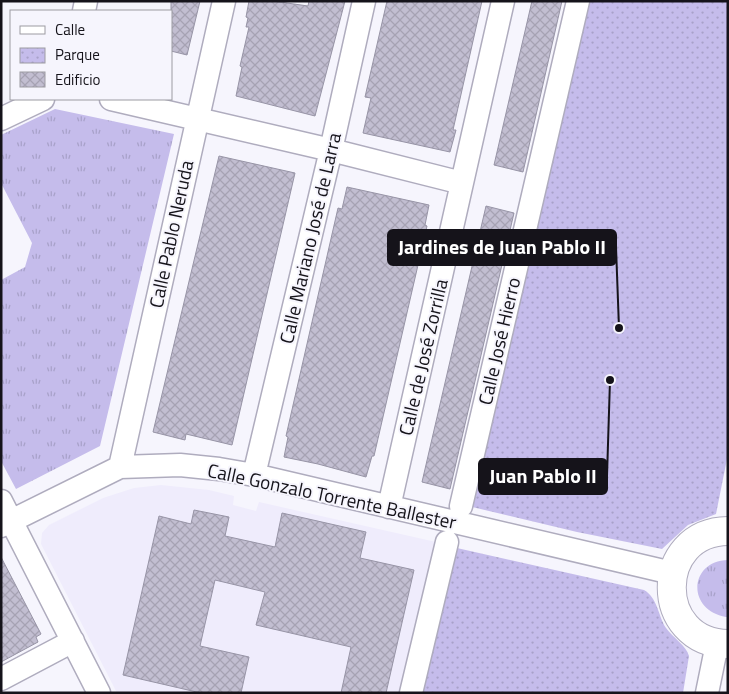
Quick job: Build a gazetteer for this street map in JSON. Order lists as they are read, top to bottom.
{
  "streets": {
    "street": [
      "Calle Pablo Neruda",
      "Calle Mariano José de Larra",
      "Calle José Hierro",
      "Calle de José Zorrilla",
      "Calle Gonzalo Torrente Ballester"
    ]
  },
  "crossings": [
    ["Calle Pablo Neruda", "Calle Gonzalo Torrente Ballester"],
    ["Calle Mariano José de Larra", "Calle Gonzalo Torrente Ballester"],
    ["Calle de José Zorrilla", "Calle Gonzalo Torrente Ballester"]
  ],
  "places": ["Jardines de Juan Pablo II", "Juan Pablo II"],
  "legend": ["Calle", "Parque", "Edificio"]
}
